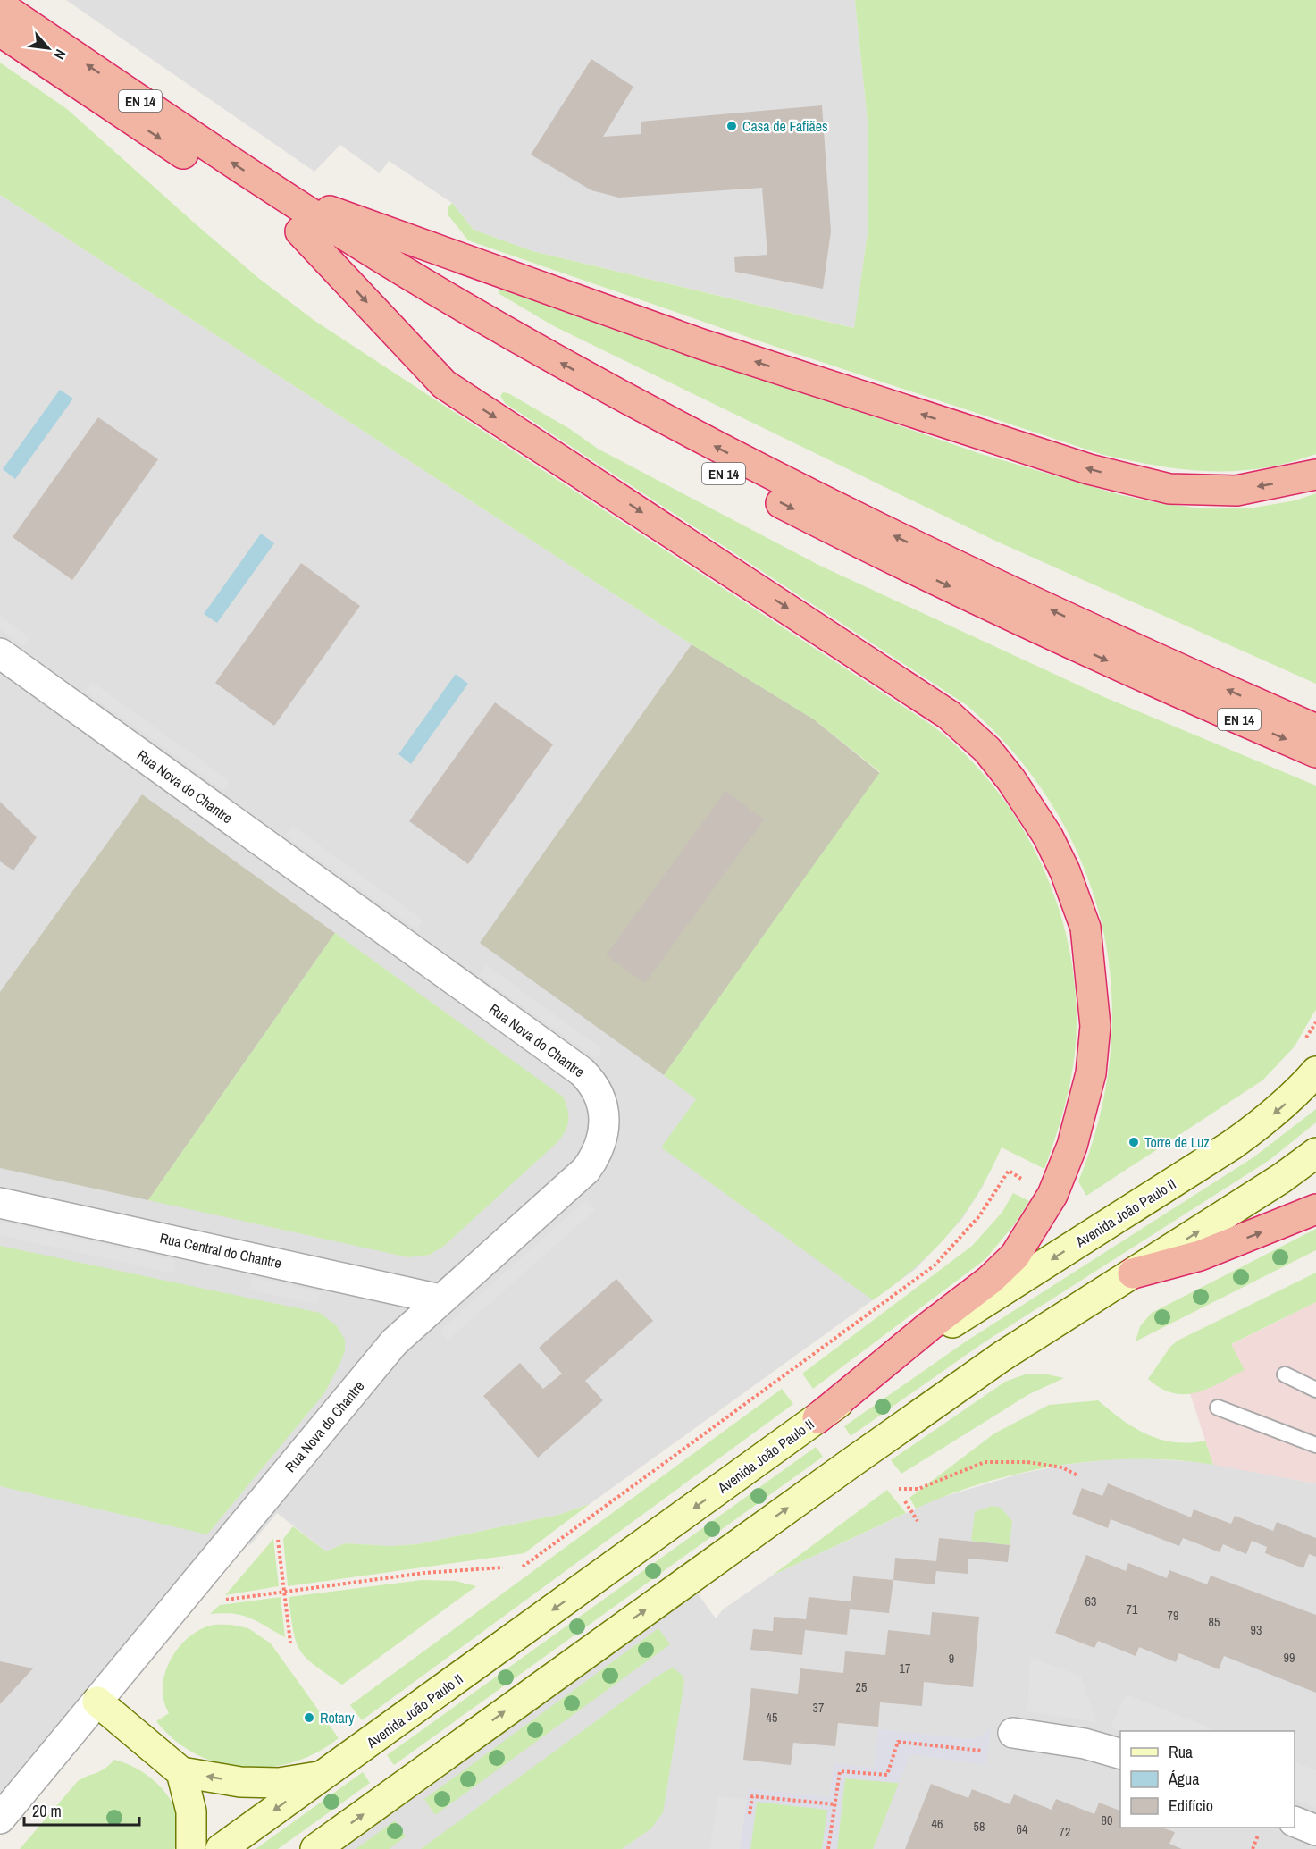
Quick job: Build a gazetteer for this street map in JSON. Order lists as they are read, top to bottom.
{
  "streets": {
    "highway": ["EN 14"],
    "main road": ["Avenida João Paulo II"],
    "street": ["Rua Nova do Chantre", "Rua Central do Chantre"]
  },
  "crossings": [
    ["Rua Nova do Chantre", "Rua Central do Chantre"]
  ],
  "places": ["Casa de Fafiães", "Torre de Luz", "Rotary"],
  "house_numbers": [
    "63",
    "71",
    "79",
    "85",
    "93",
    "99",
    "9",
    "17",
    "25",
    "37",
    "45",
    "80",
    "46",
    "58",
    "64",
    "72"
  ],
  "legend": ["Rua", "Água", "Edifício"],
  "scale_bar": "20 m",
  "north": "bottom right"
}
